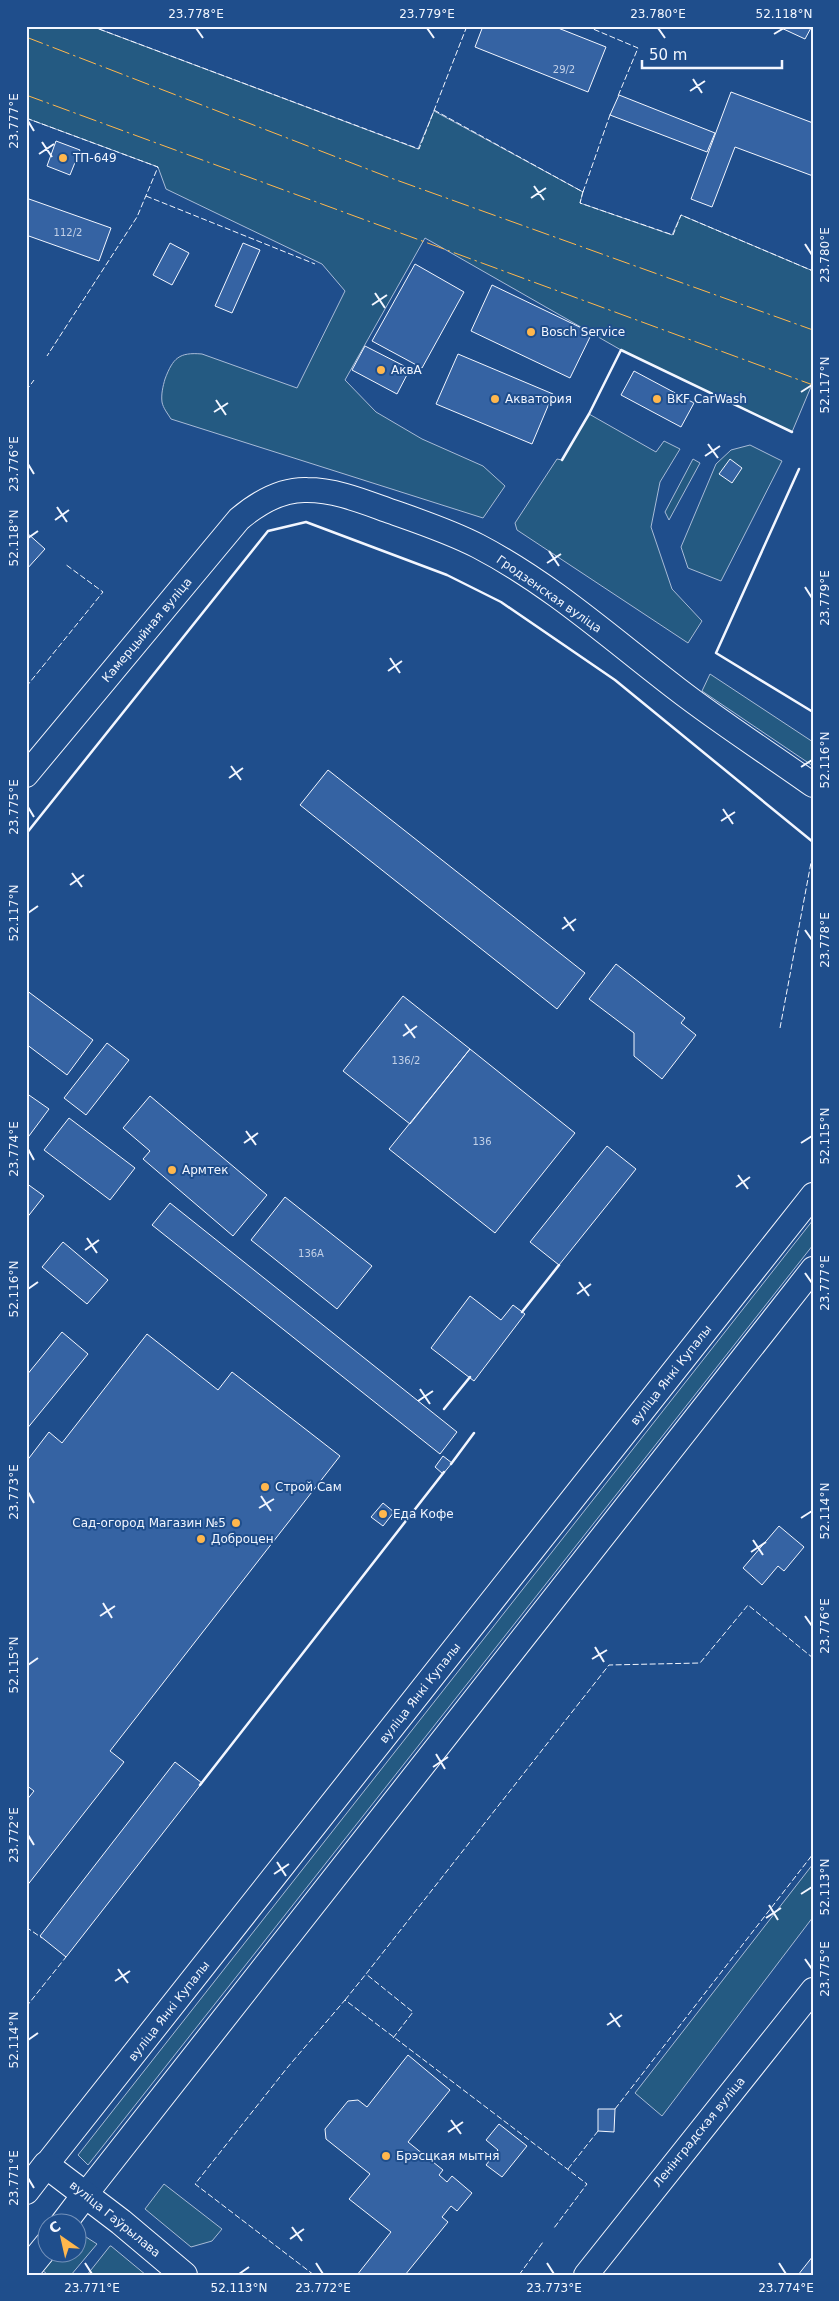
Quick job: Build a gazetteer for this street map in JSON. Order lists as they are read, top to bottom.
{
  "streets": {
    "main road": [
      "Гродзенская вуліца",
      "Камерцыйная вуліца",
      "вуліца Янкі Купалы",
      "Ленінградская вуліца",
      "вуліца Гаўрылава"
    ]
  },
  "crossings": [
    ["Гродзенская вуліца", "Камерцыйная вуліца"],
    ["вуліца Янкі Купалы", "вуліца Гаўрылава"]
  ],
  "places": [
    "ТП-649",
    "Bosch Service",
    "АквА",
    "Акватория",
    "BKF CarWash",
    "Армтек",
    "Строй Сам",
    "Еда Кофе",
    "Сад-огород Магазин №5",
    "Доброцен",
    "Брэсцкая мытня"
  ],
  "house_numbers": [
    "29/2",
    "112/2",
    "136/2",
    "136",
    "136А"
  ],
  "scale_bar": "50 m",
  "north": "top left",
  "coordinates": [
    "23.778°E",
    "23.779°E",
    "23.780°E",
    "52.118°N",
    "23.777°E",
    "52.117°N",
    "23.776°E",
    "52.116°N",
    "23.775°E",
    "52.115°N",
    "23.774°E",
    "23.773°E",
    "52.114°N",
    "23.772°E",
    "52.113°N",
    "23.771°E"
  ]
}
